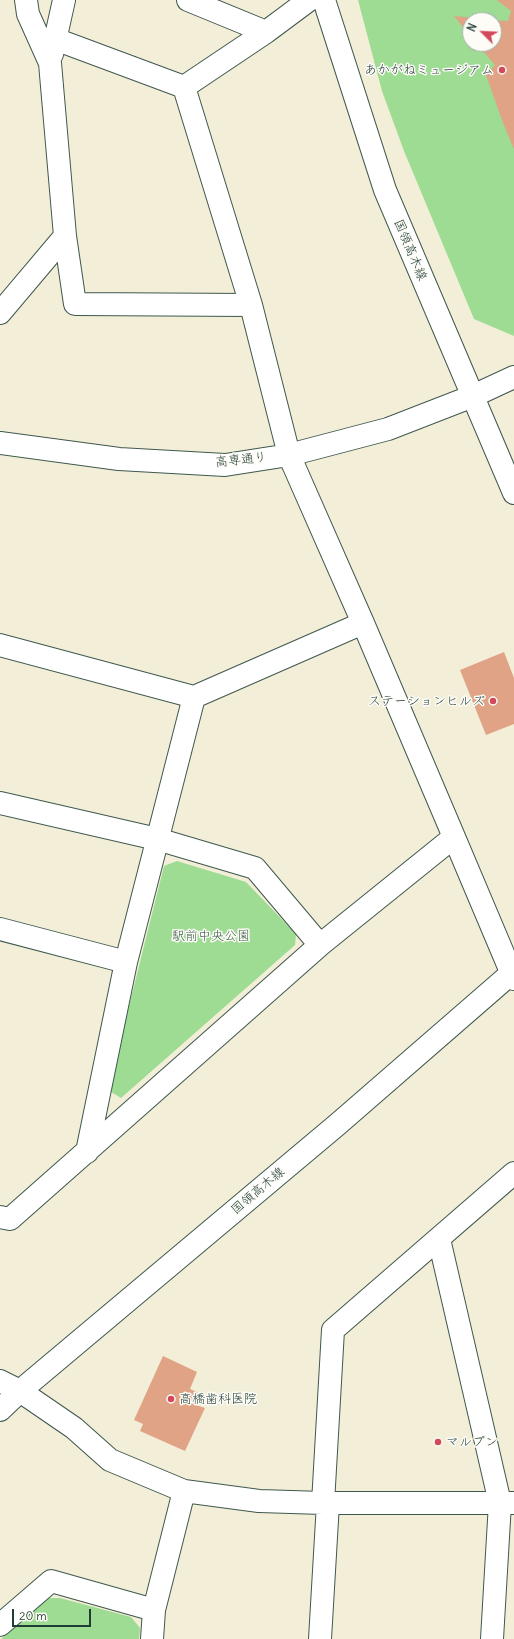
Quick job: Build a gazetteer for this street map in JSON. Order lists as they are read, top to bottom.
{
  "streets": {
    "street": ["国領高木線", "高専通り"]
  },
  "crossings": [
    ["国領高木線", "高専通り"]
  ],
  "parks": ["駅前中央公園"],
  "places": [
    "あかがねミュージアム",
    "ステーションヒルズ",
    "高橋歯科医院",
    "マルブン"
  ],
  "scale_bar": "20 m",
  "north": "top left"
}
